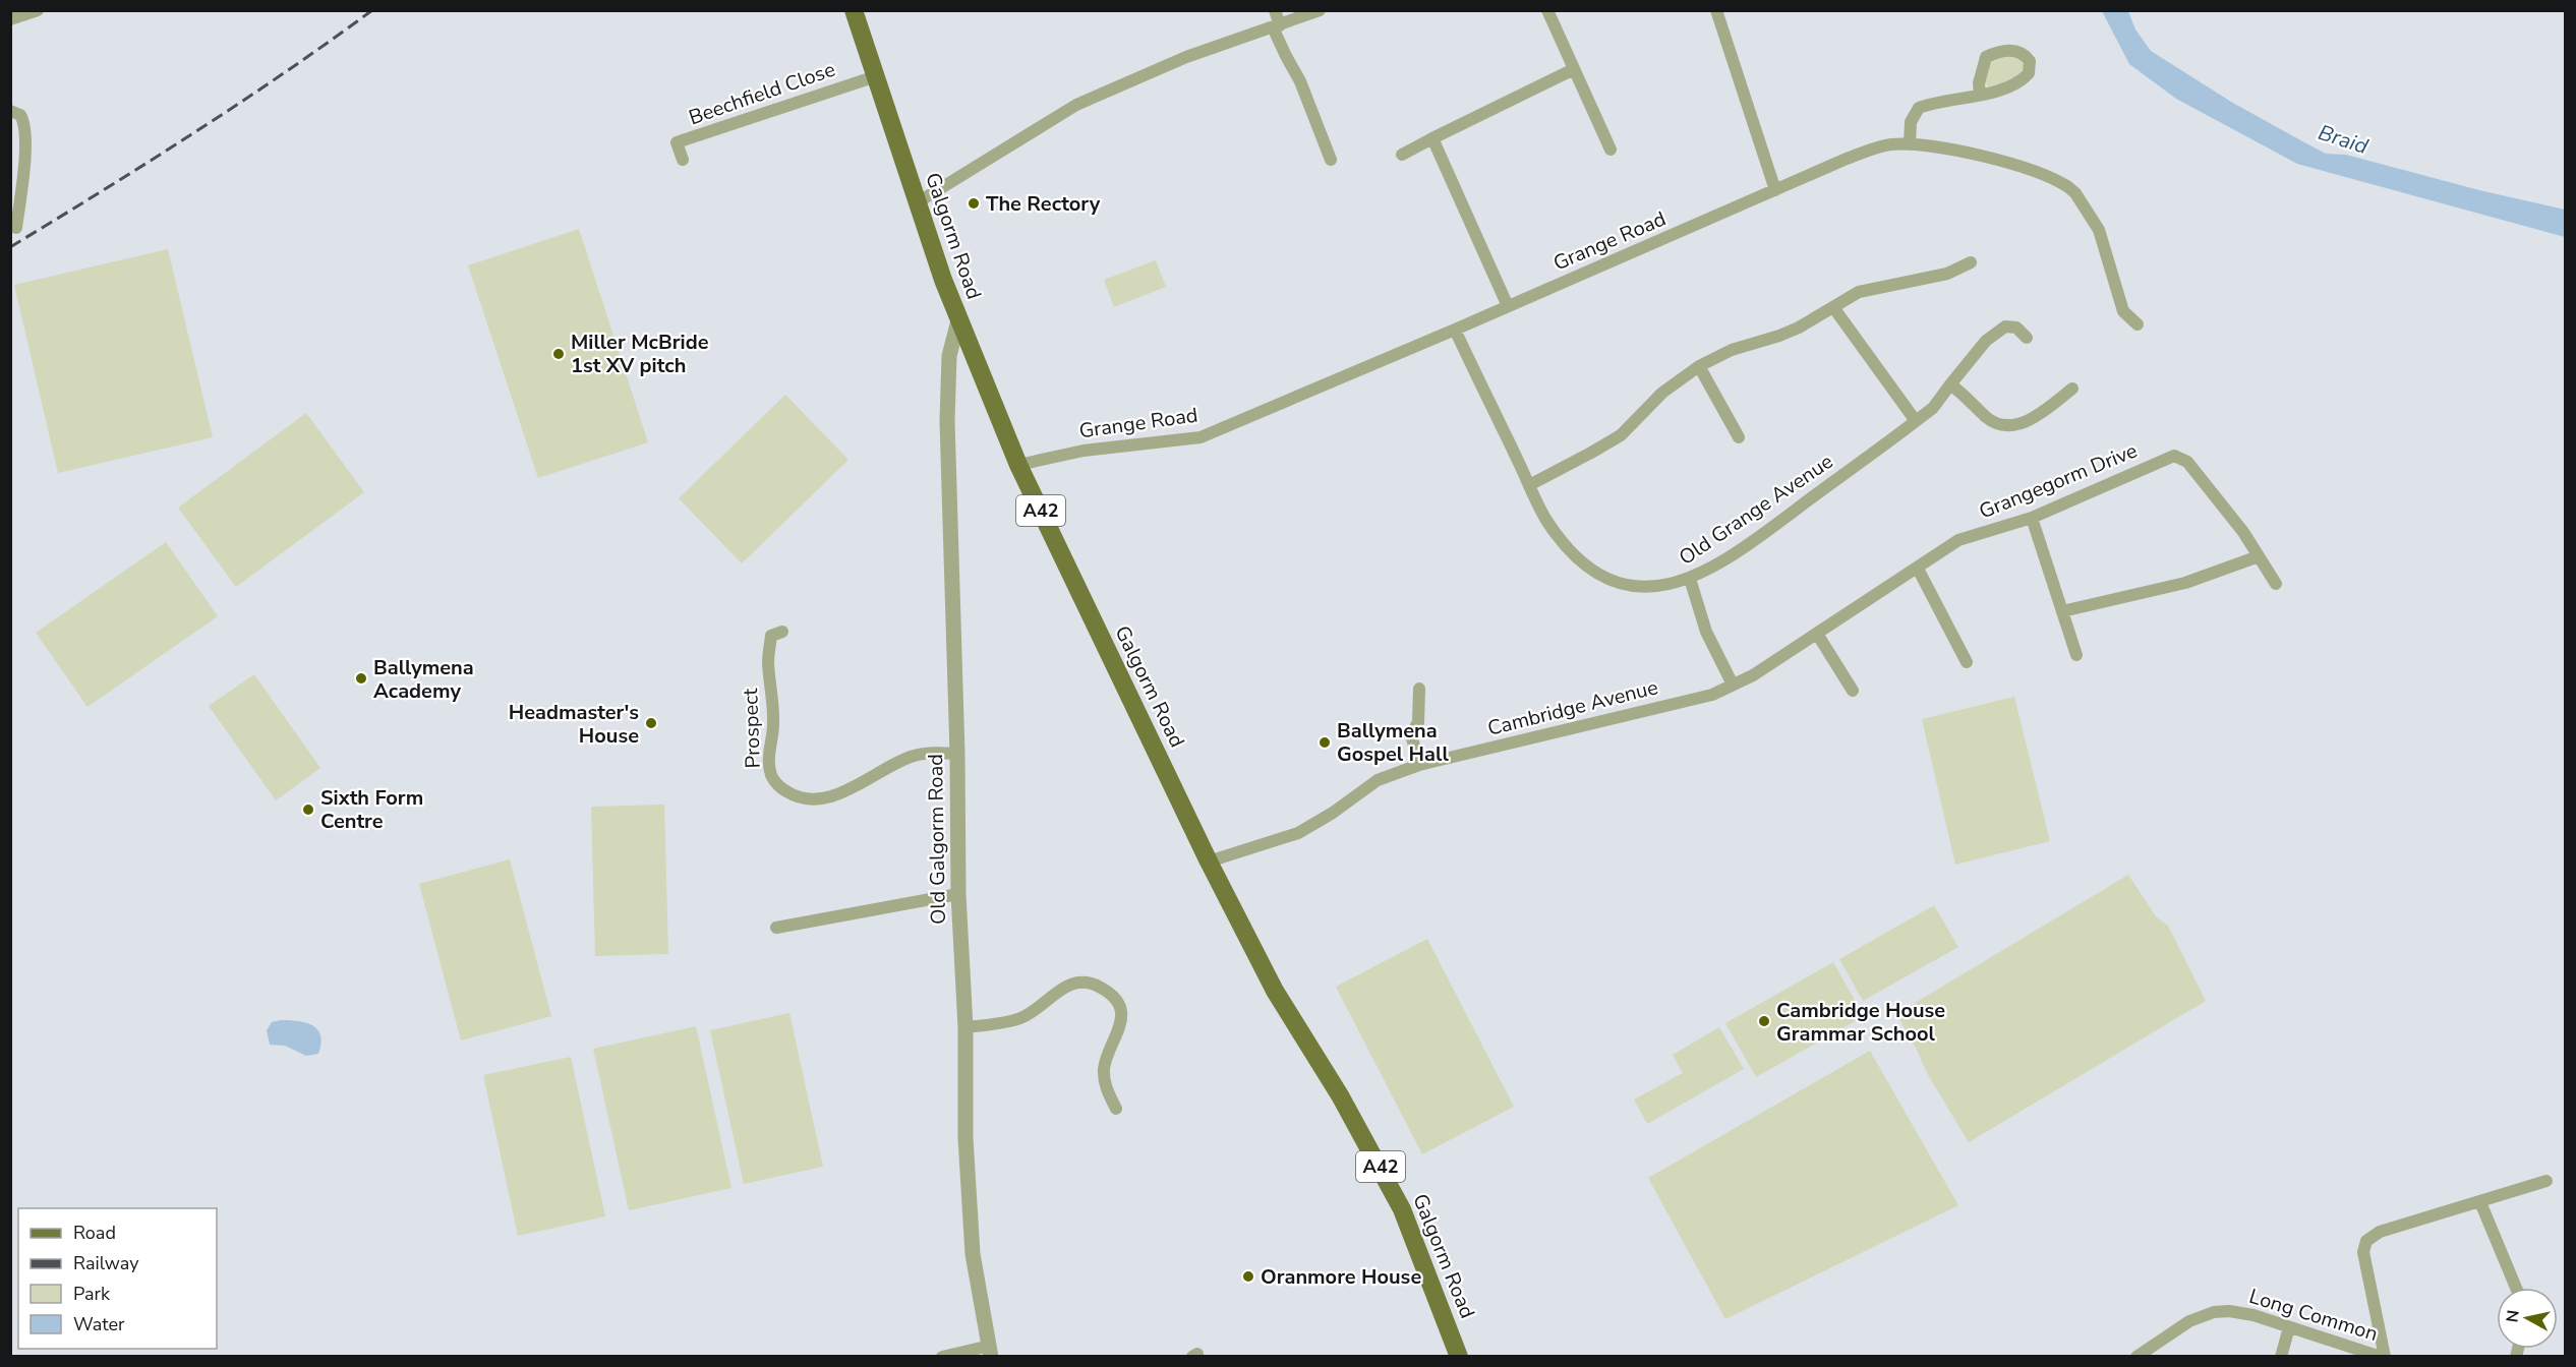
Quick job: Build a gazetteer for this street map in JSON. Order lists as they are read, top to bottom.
{
  "streets": {
    "main road": ["Galgorm Road", "A42"],
    "street": [
      "Beechfield Close",
      "Grange Road",
      "Grangegorm Drive",
      "Old Grange Avenue",
      "Cambridge Avenue",
      "Prospect",
      "Old Galgorm Road",
      "Long Common"
    ]
  },
  "crossings": [
    ["Beechfield Close", "Galgorm Road"],
    ["Galgorm Road", "Grange Road"],
    ["Galgorm Road", "Cambridge Avenue"],
    ["Galgorm Road", "Old Galgorm Road"],
    ["Grange Road", "Old Grange Avenue"],
    ["Grangegorm Drive", "Cambridge Avenue"],
    ["Prospect", "Old Galgorm Road"]
  ],
  "water": ["Braid"],
  "places": [
    "The Rectory",
    "Miller McBride 1st XV pitch",
    "Ballymena Academy",
    "Headmaster's House",
    "Ballymena Gospel Hall",
    "Sixth Form Centre",
    "Cambridge House Grammar School",
    "Oranmore House"
  ],
  "legend": [
    "Road",
    "Railway",
    "Park",
    "Water"
  ],
  "north": "left"
}
